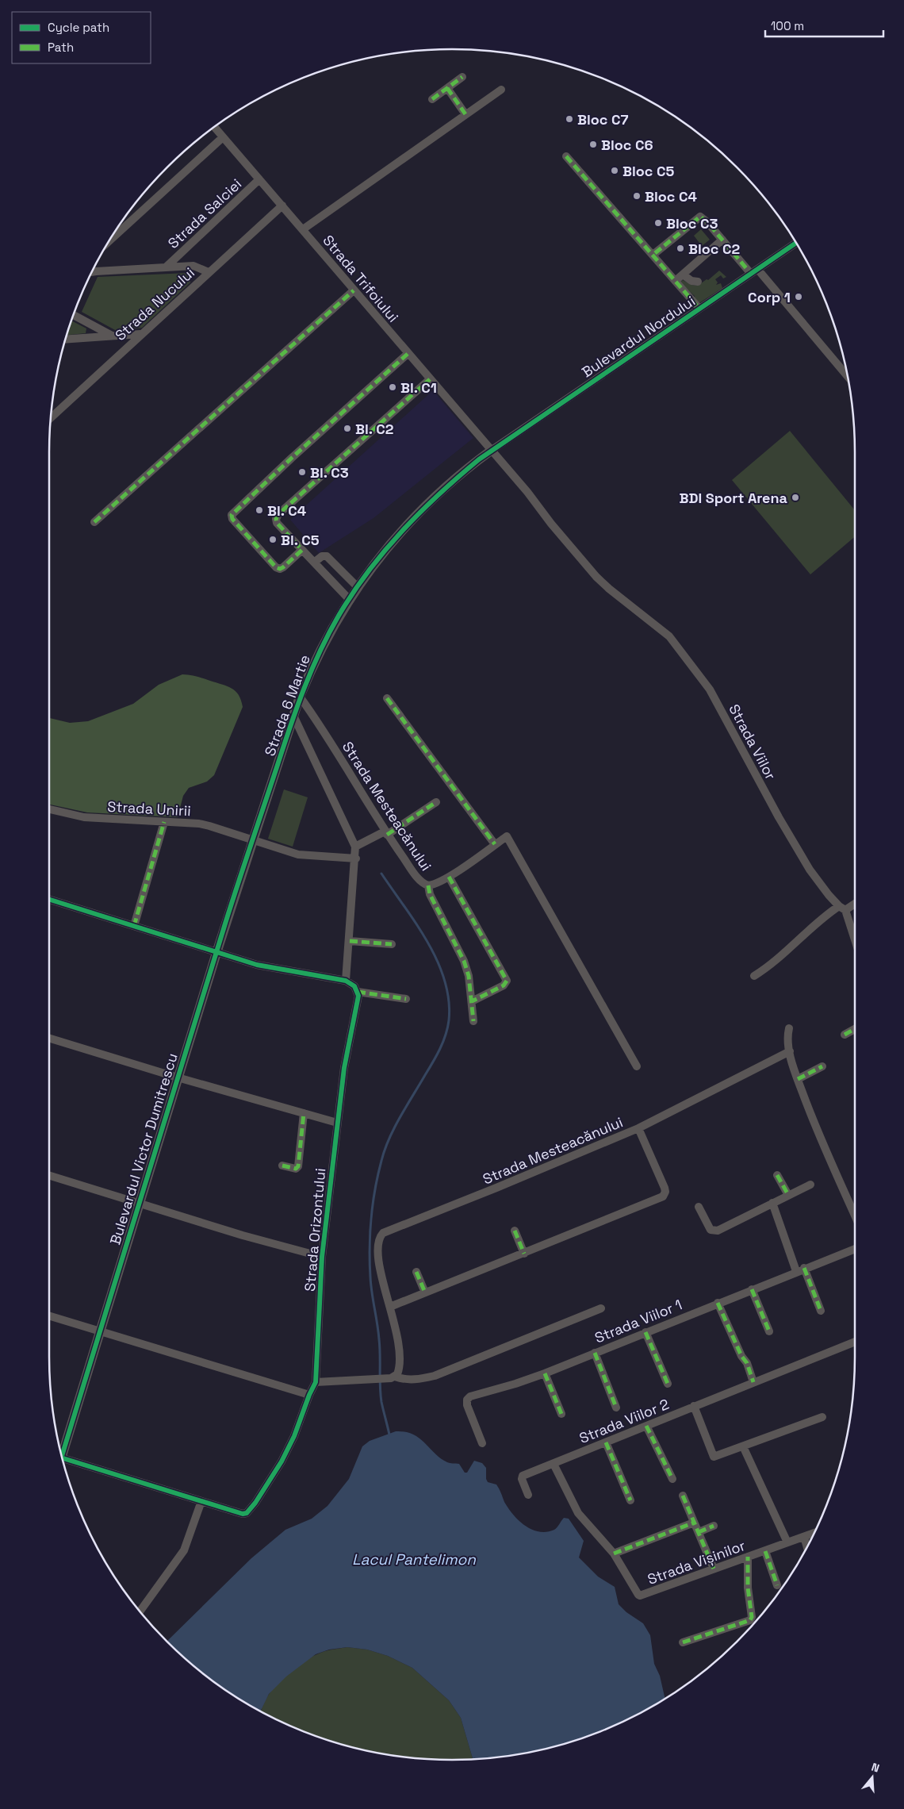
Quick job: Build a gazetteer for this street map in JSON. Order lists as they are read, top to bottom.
{
  "streets": {
    "street": [
      "Strada Salciei",
      "Strada Trifoiului",
      "Strada Nucului",
      "Bulevardul Nordului",
      "Strada 6 Martie",
      "Strada Viilor",
      "Strada Mesteacănului",
      "Strada Unirii",
      "Bulevardul Victor Dumitrescu",
      "Strada Orizontului",
      "Strada Viilor 1",
      "Strada Viilor 2",
      "Strada Vișinilor"
    ]
  },
  "crossings": [
    ["Strada Salciei", "Strada Trifoiului"],
    ["Strada Trifoiului", "Strada Nucului"],
    ["Strada Trifoiului", "Bulevardul Nordului"],
    ["Strada Trifoiului", "Strada 6 Martie"],
    ["Strada Trifoiului", "Strada Viilor"],
    ["Bulevardul Nordului", "Strada 6 Martie"],
    ["Bulevardul Nordului", "Strada Viilor"],
    ["Strada 6 Martie", "Strada Viilor"],
    ["Strada 6 Martie", "Strada Mesteacănului"],
    ["Strada 6 Martie", "Strada Unirii"],
    ["Strada 6 Martie", "Bulevardul Victor Dumitrescu"],
    ["Strada Unirii", "Bulevardul Victor Dumitrescu"],
    ["Strada Viilor 1", "Strada Viilor 2"],
    ["Strada Viilor 2", "Strada Vișinilor"]
  ],
  "water": ["Lacul Pantelimon"],
  "places": [
    "Bloc C7",
    "Bloc C6",
    "Bloc C5",
    "Bloc C4",
    "Bloc C3",
    "Bloc C2",
    "Corp 1",
    "Bl. C1",
    "Bl. C2",
    "Bl. C3",
    "BDI Sport Arena",
    "Bl. C4",
    "Bl. C5"
  ],
  "legend": ["Cycle path", "Path"],
  "scale_bar": "100 m",
  "north": "top"
}
